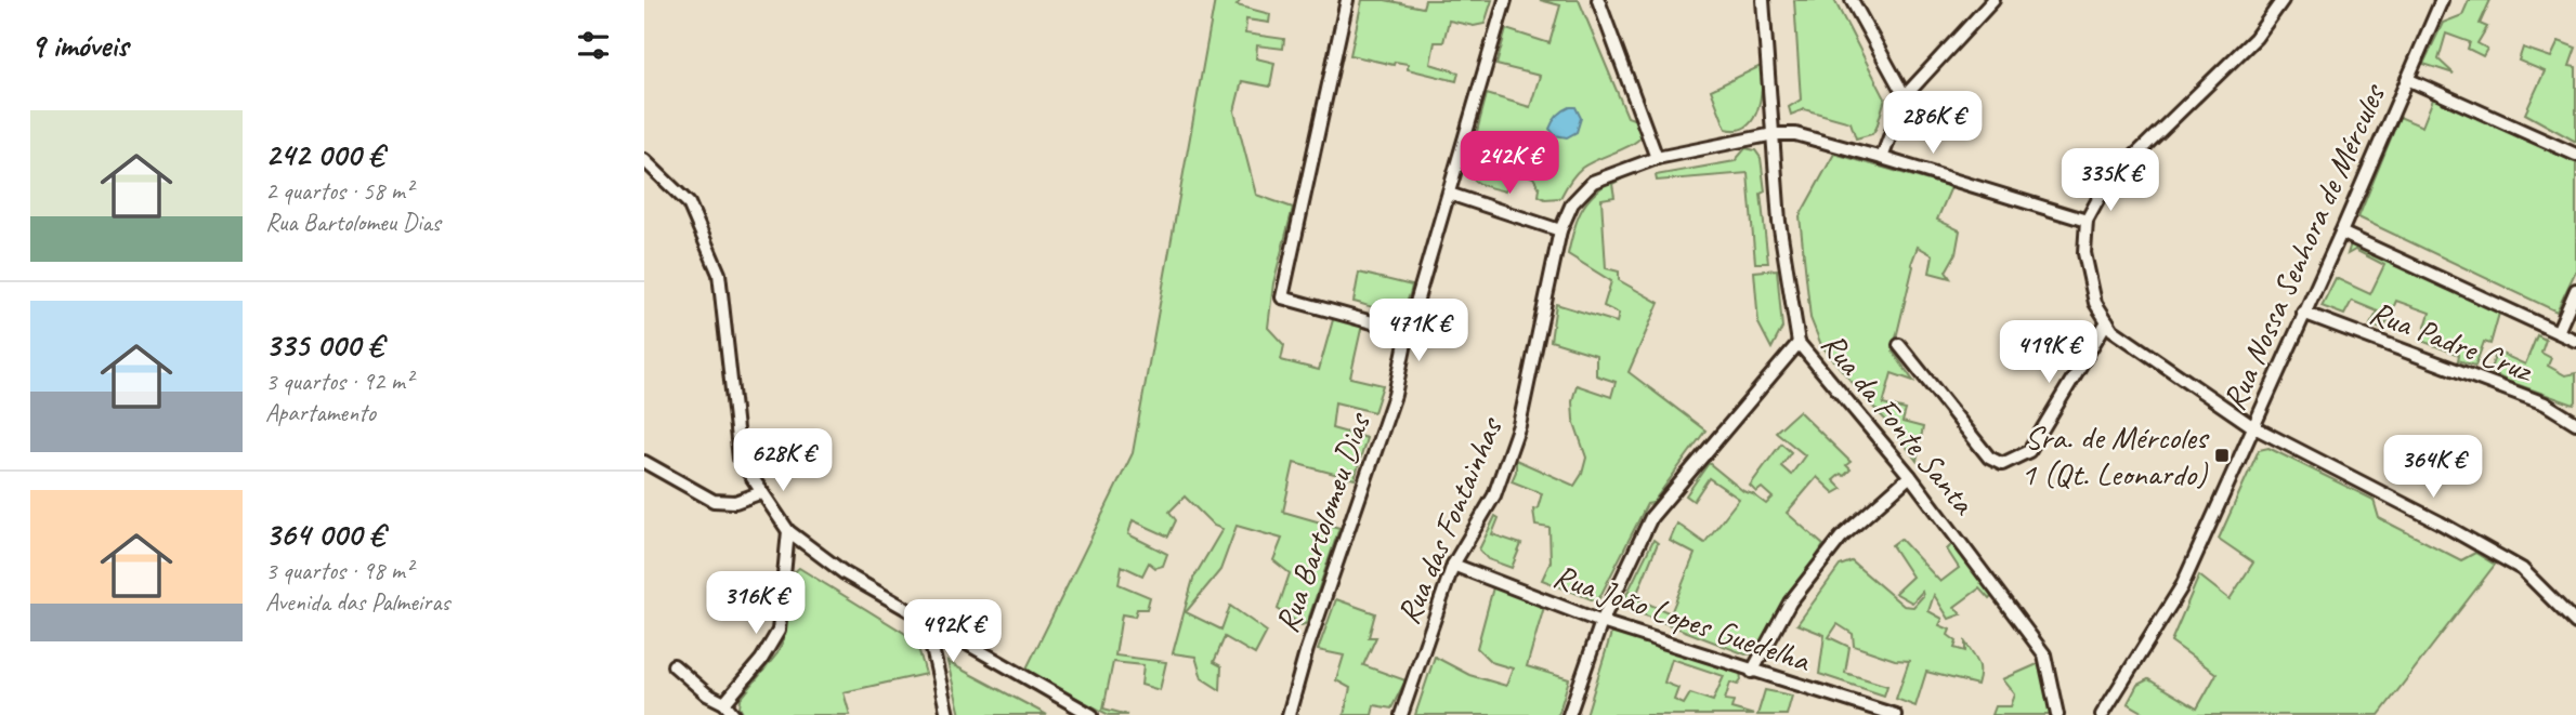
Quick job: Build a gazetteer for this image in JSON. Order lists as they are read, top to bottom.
{
  "streets": {
    "street": [
      "Rua Nossa Senhora de Mércules",
      "Rua Padre Cruz",
      "Rua da Fonte Santa",
      "Rua das Fontainhas",
      "Rua Bartolomeu Dias",
      "Rua João Lopes Guedelha"
    ]
  },
  "crossings": [
    ["Rua Nossa Senhora de Mércules", "Rua Padre Cruz"],
    ["Rua da Fonte Santa", "Rua das Fontainhas"],
    ["Rua das Fontainhas", "Rua João Lopes Guedelha"]
  ],
  "places": {
    "transit": ["Sra. de Mércoles 1 (Qt. Leonardo)"]
  },
  "page": {
    "heading": "9 imóveis",
    "list": [
      {
        "name": "242 000 €",
        "note": "2 quartos · 58 m² · Rua Bartolomeu Dias"
      },
      {
        "name": "335 000 €",
        "note": "3 quartos · 92 m² · Apartamento"
      },
      {
        "name": "364 000 €",
        "note": "3 quartos · 98 m² · Avenida das Palmeiras"
      }
    ],
    "price": [
      "286K €",
      "242K €",
      "335K €",
      "471K €",
      "419K €",
      "628K €",
      "364K €",
      "316K €",
      "492K €"
    ]
  }
}
